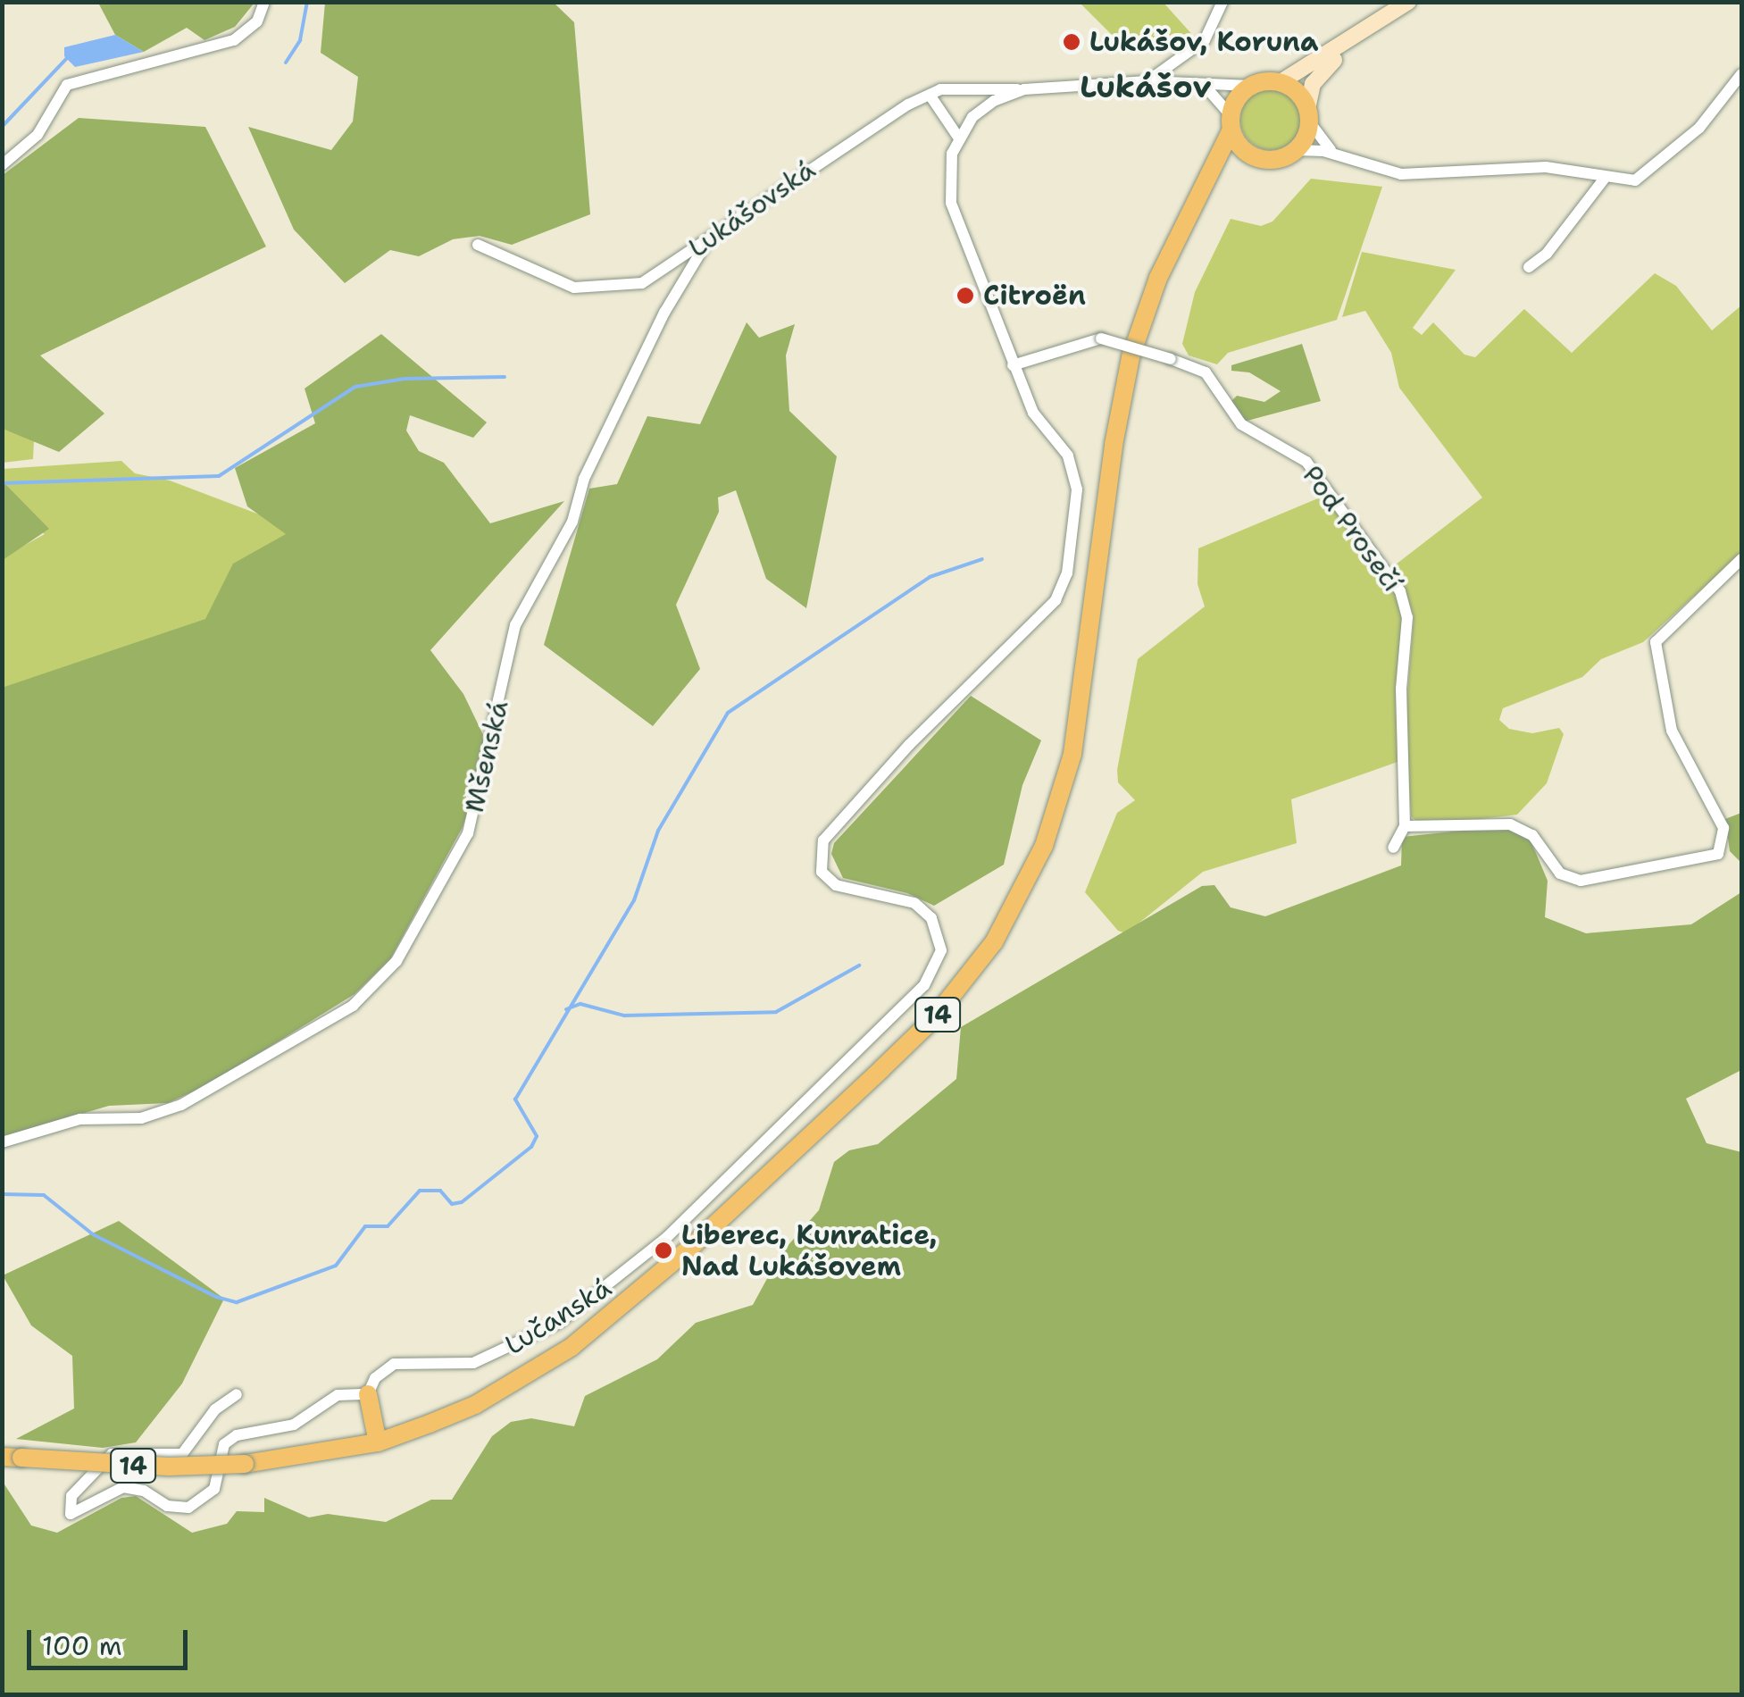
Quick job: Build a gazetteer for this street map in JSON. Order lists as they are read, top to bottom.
{
  "streets": {
    "main road": ["14"],
    "street": [
      "Lukášovská",
      "Pod Prosečí",
      "Mšenská",
      "Lučanská"
    ]
  },
  "crossings": [
    ["Lukášovská", "Mšenská"],
    ["Pod Prosečí", "Lučanská"]
  ],
  "districts": ["Lukášov"],
  "places": ["Lukášov, Koruna", "Citroën", "Liberec, Kunratice, Nad Lukášovem"],
  "scale_bar": "100 m"
}
